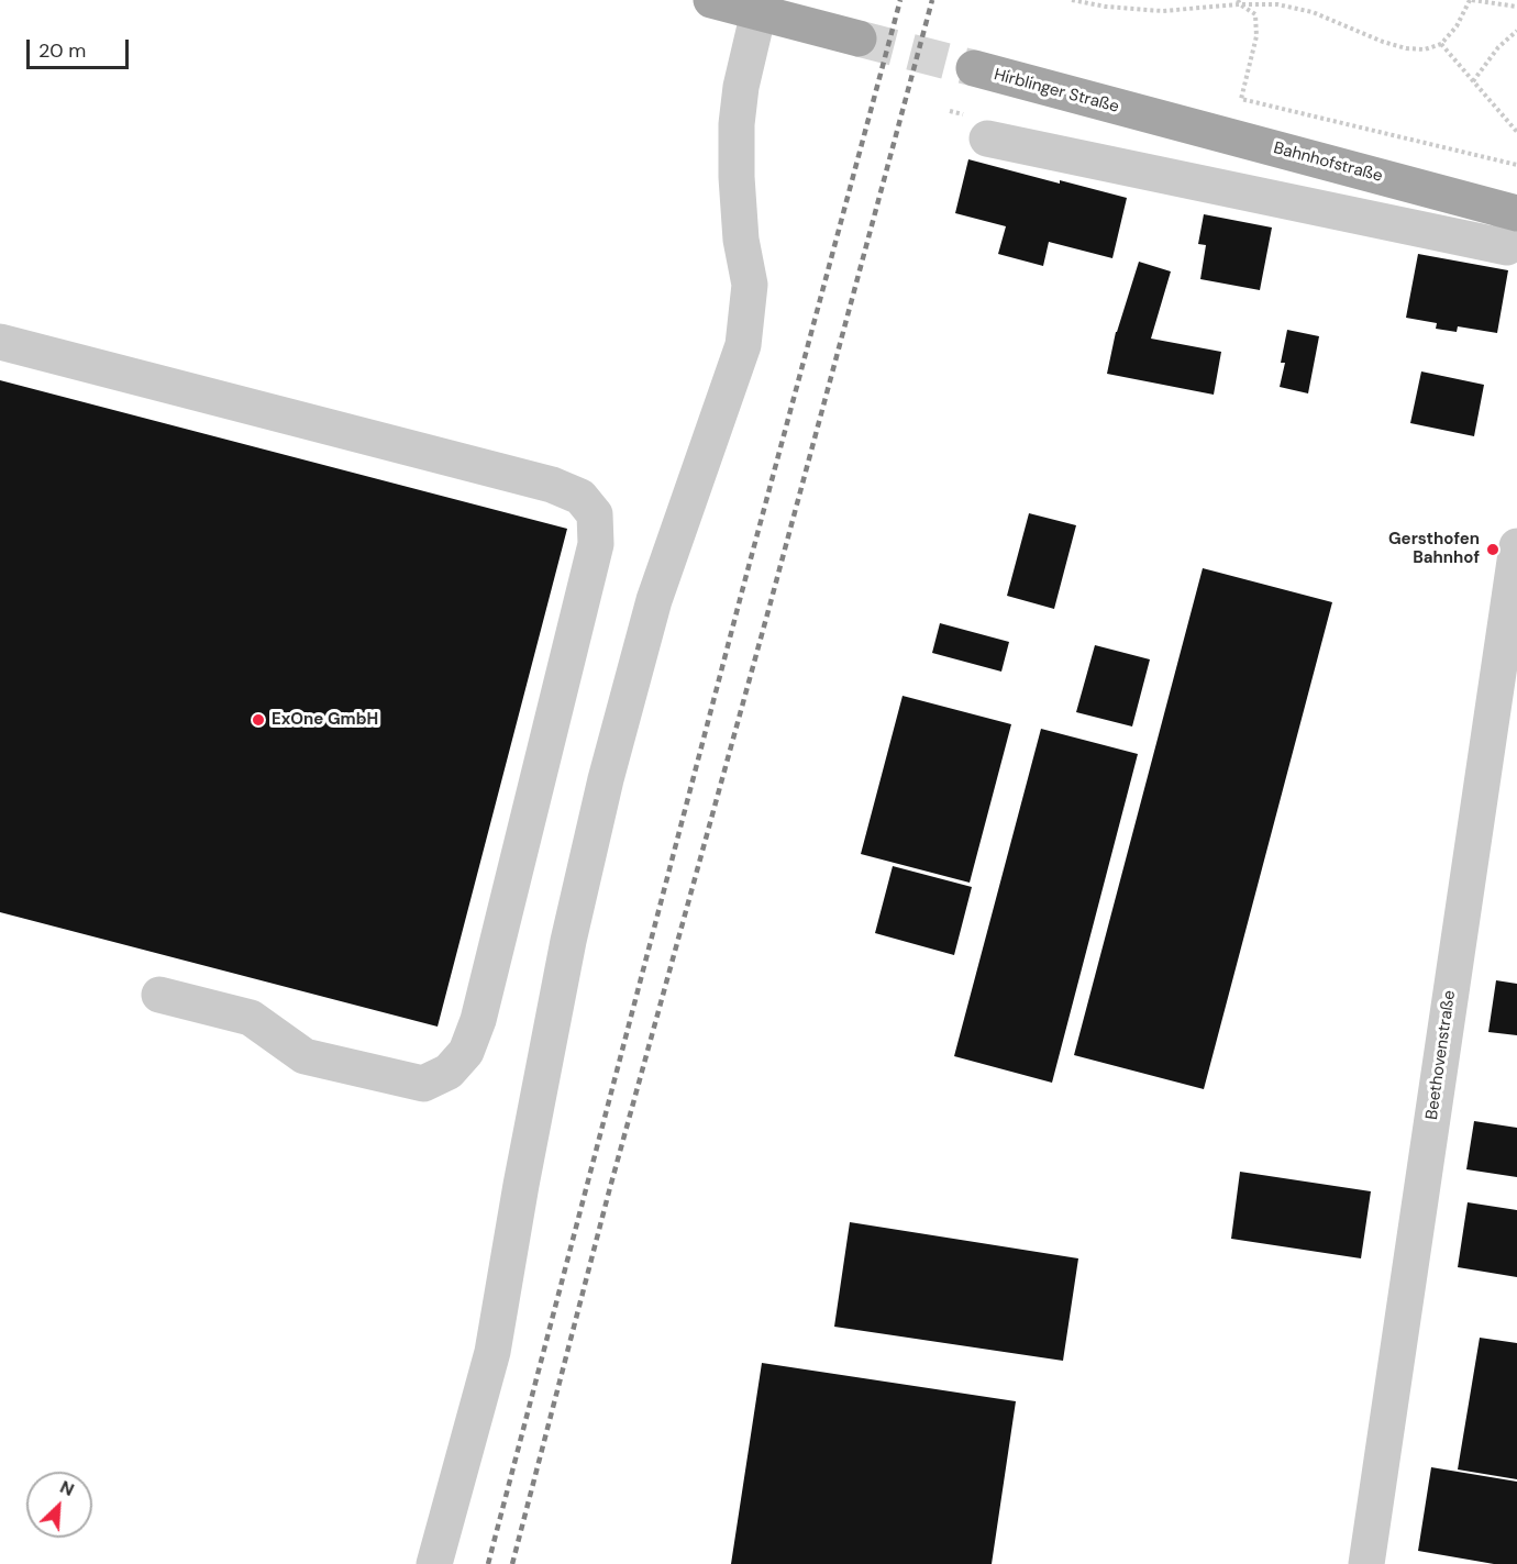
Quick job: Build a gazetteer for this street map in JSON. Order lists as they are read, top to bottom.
{
  "streets": {
    "main road": ["Hirblinger Straße", "Bahnhofstraße"],
    "street": ["Beethovenstraße"]
  },
  "crossings": [
    ["Hirblinger Straße", "Bahnhofstraße"]
  ],
  "places": ["Gersthofen Bahnhof", "ExOne GmbH"],
  "scale_bar": "20 m",
  "north": "top right"
}
